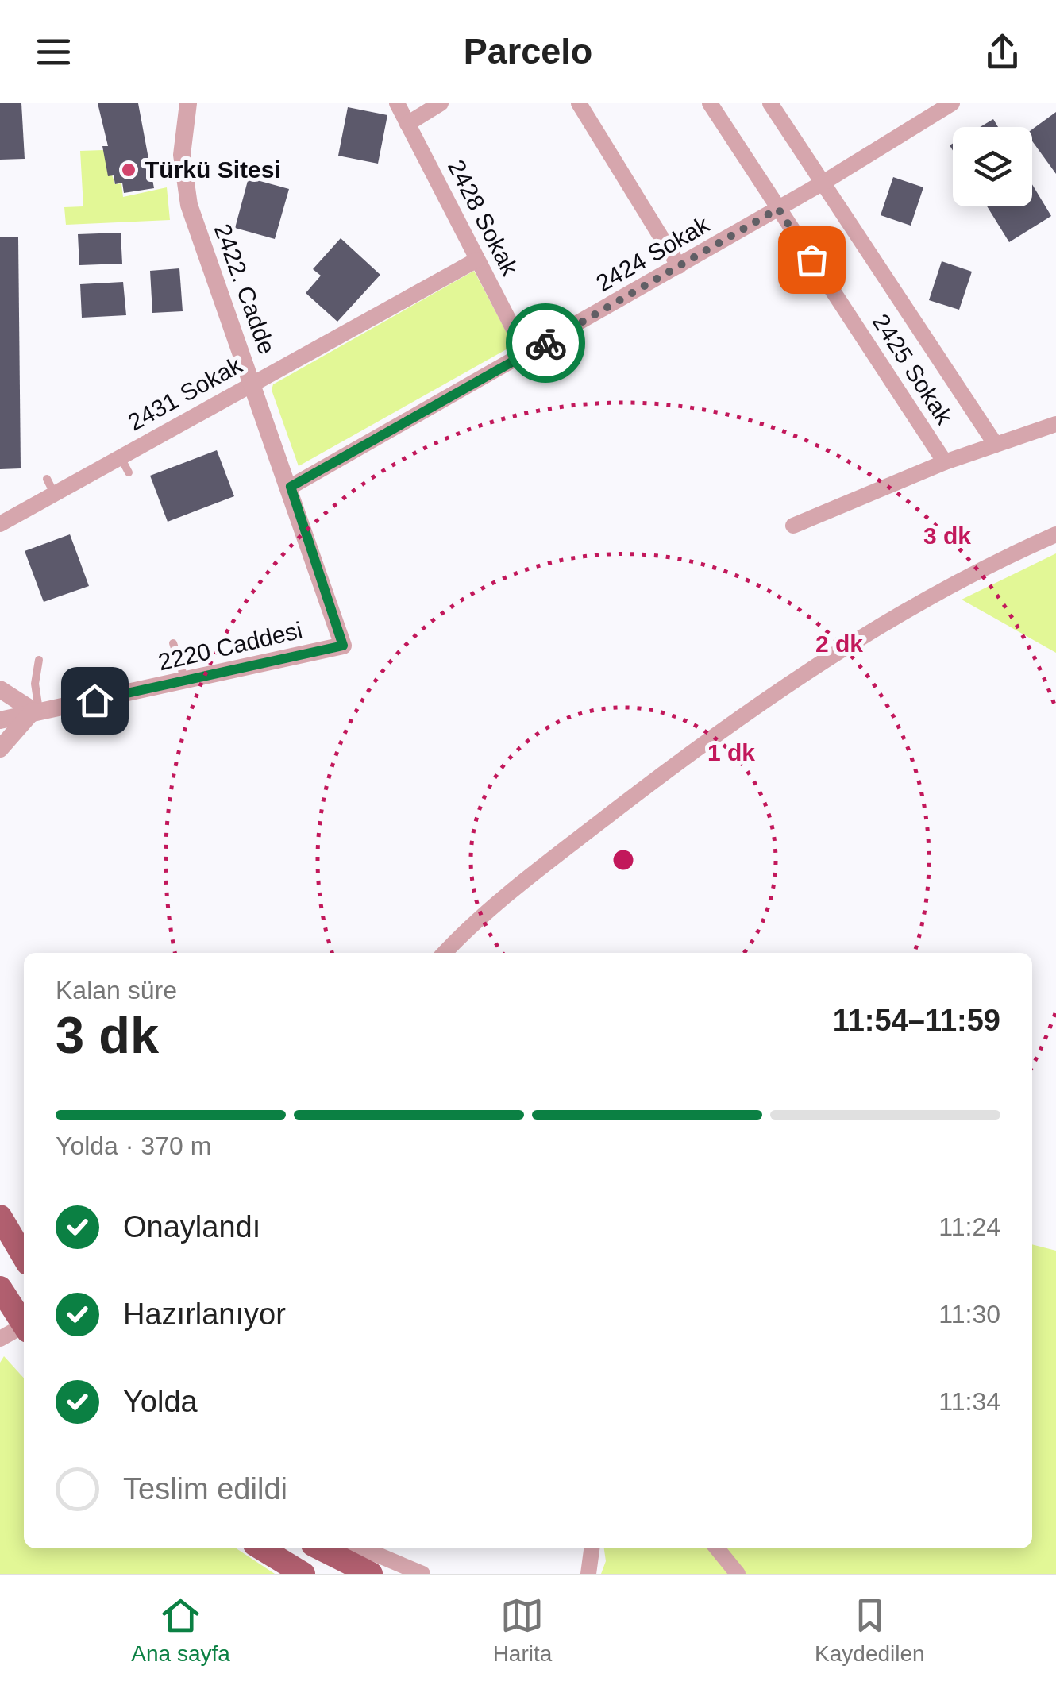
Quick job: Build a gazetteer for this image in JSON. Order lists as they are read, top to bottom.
{
  "streets": {
    "street": [
      "2428 Sokak",
      "2424 Sokak",
      "2422. Cadde",
      "2425 Sokak",
      "2431 Sokak",
      "2220 Caddesi"
    ]
  },
  "crossings": [
    ["2428 Sokak", "2424 Sokak"],
    ["2428 Sokak", "2431 Sokak"],
    ["2424 Sokak", "2422. Cadde"],
    ["2424 Sokak", "2425 Sokak"],
    ["2422. Cadde", "2431 Sokak"],
    ["2422. Cadde", "2220 Caddesi"]
  ],
  "places": ["Türkü Sitesi"],
  "page": {
    "header": "Parcelo",
    "heading": ["3 dk", "Kalan süre", "11:54–11:59"],
    "bar": "Yolda · 370 m",
    "list": [
      ["Onaylandı", "11:24"],
      ["Hazırlanıyor", "11:30"],
      ["Yolda", "11:34"],
      "Teslim edildi"
    ],
    "tabs": ["Ana sayfa", "Harita", "Kaydedilen"]
  },
  "rings": ["3 dk", "2 dk", "1 dk"]
}
